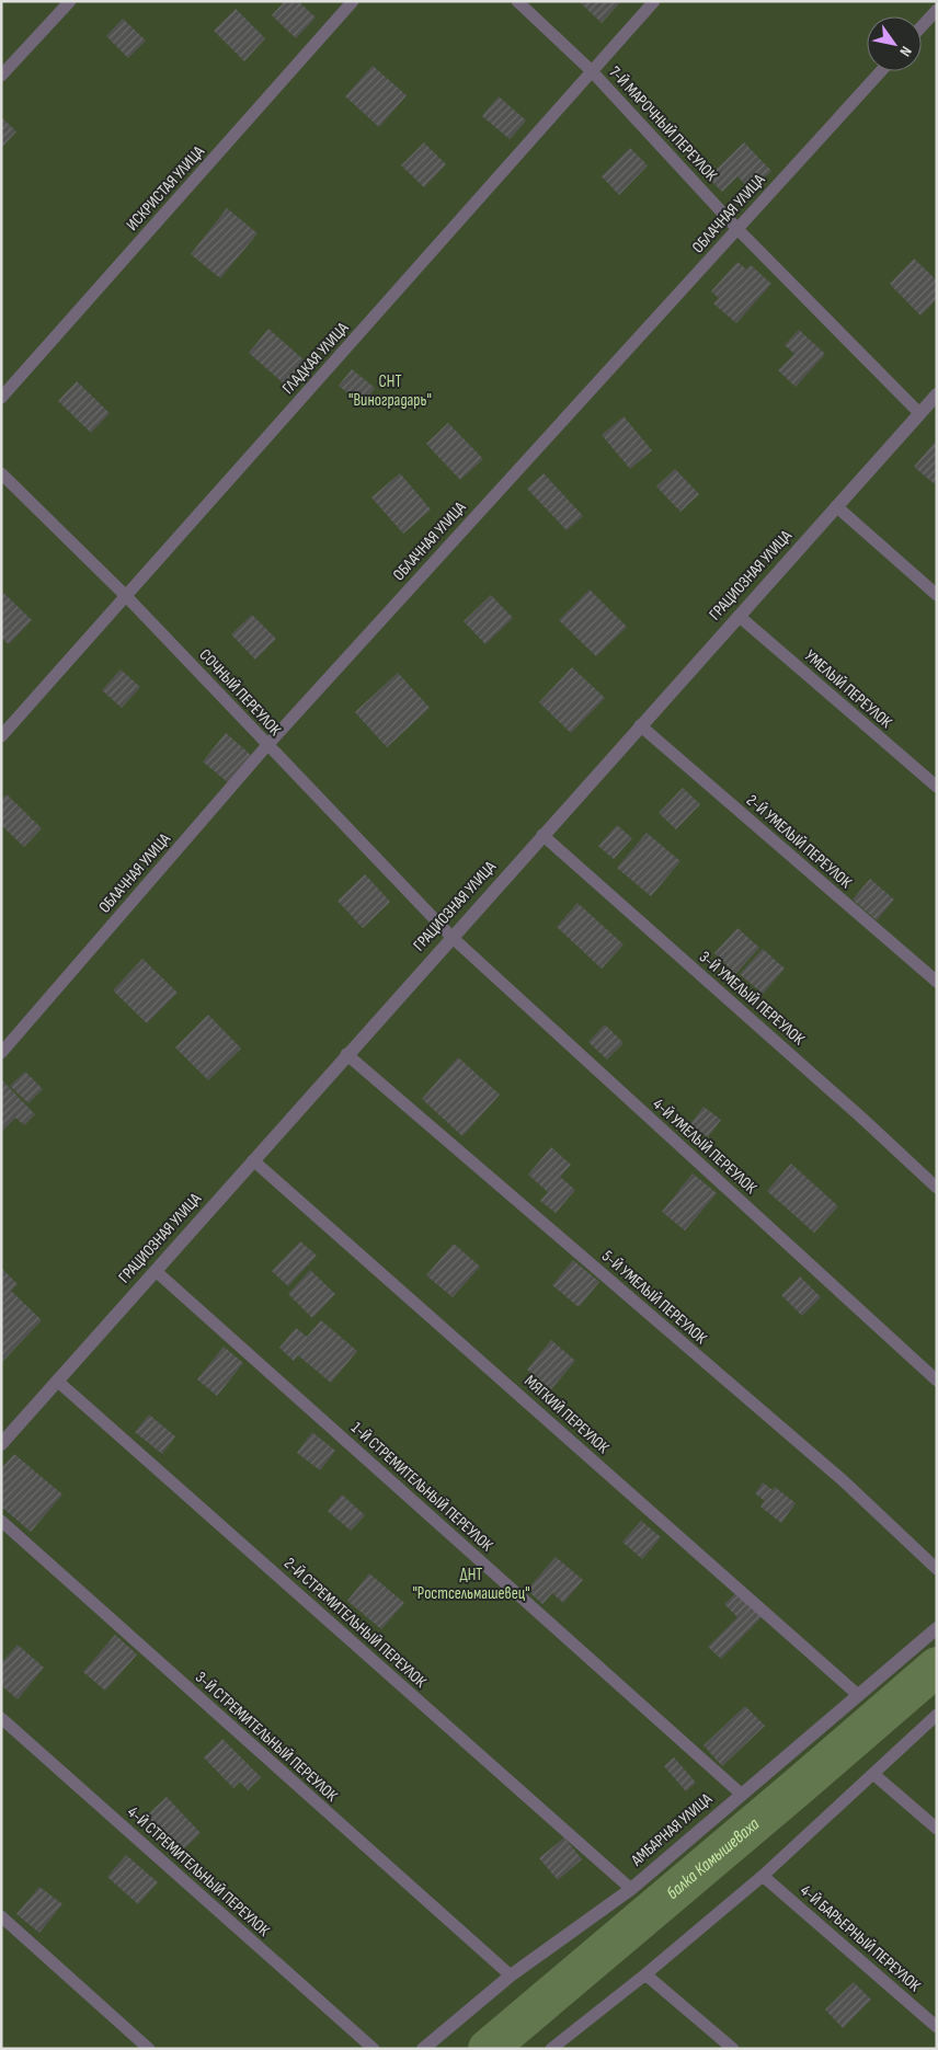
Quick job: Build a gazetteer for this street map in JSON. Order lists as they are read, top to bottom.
{
  "streets": {
    "street": ["ГРАЦИОЗНАЯ УЛИЦА", "АМБАРНАЯ УЛИЦА"],
    "lane": [
      "7-Й МАРОЧНЫЙ ПЕРЕУЛОК",
      "ИСКРИСТАЯ УЛИЦА",
      "ОБЛАЧНАЯ УЛИЦА",
      "ГЛАДКАЯ УЛИЦА",
      "УМЕЛЫЙ ПЕРЕУЛОК",
      "СОЧНЫЙ ПЕРЕУЛОК",
      "2-Й УМЕЛЫЙ ПЕРЕУЛОК",
      "3-Й УМЕЛЫЙ ПЕРЕУЛОК",
      "4-Й УМЕЛЫЙ ПЕРЕУЛОК",
      "5-Й УМЕЛЫЙ ПЕРЕУЛОК",
      "МЯГКИЙ ПЕРЕУЛОК",
      "1-Й СТРЕМИТЕЛЬНЫЙ ПЕРЕУЛОК",
      "2-Й СТРЕМИТЕЛЬНЫЙ ПЕРЕУЛОК",
      "3-Й СТРЕМИТЕЛЬНЫЙ ПЕРЕУЛОК",
      "4-Й СТРЕМИТЕЛЬНЫЙ ПЕРЕУЛОК",
      "4-Й БАРЬЕРНЫЙ ПЕРЕУЛОК"
    ]
  },
  "crossings": [
    ["7-Й МАРОЧНЫЙ ПЕРЕУЛОК", "ОБЛАЧНАЯ УЛИЦА"],
    ["7-Й МАРОЧНЫЙ ПЕРЕУЛОК", "ГЛАДКАЯ УЛИЦА"],
    ["7-Й МАРОЧНЫЙ ПЕРЕУЛОК", "ГРАЦИОЗНАЯ УЛИЦА"],
    ["ОБЛАЧНАЯ УЛИЦА", "СОЧНЫЙ ПЕРЕУЛОК"],
    ["ГЛАДКАЯ УЛИЦА", "СОЧНЫЙ ПЕРЕУЛОК"],
    ["ГРАЦИОЗНАЯ УЛИЦА", "УМЕЛЫЙ ПЕРЕУЛОК"],
    ["ГРАЦИОЗНАЯ УЛИЦА", "СОЧНЫЙ ПЕРЕУЛОК"],
    ["ГРАЦИОЗНАЯ УЛИЦА", "2-Й УМЕЛЫЙ ПЕРЕУЛОК"],
    ["ГРАЦИОЗНАЯ УЛИЦА", "3-Й УМЕЛЫЙ ПЕРЕУЛОК"],
    ["ГРАЦИОЗНАЯ УЛИЦА", "4-Й УМЕЛЫЙ ПЕРЕУЛОК"],
    ["ГРАЦИОЗНАЯ УЛИЦА", "5-Й УМЕЛЫЙ ПЕРЕУЛОК"],
    ["ГРАЦИОЗНАЯ УЛИЦА", "МЯГКИЙ ПЕРЕУЛОК"],
    ["ГРАЦИОЗНАЯ УЛИЦА", "1-Й СТРЕМИТЕЛЬНЫЙ ПЕРЕУЛОК"],
    ["ГРАЦИОЗНАЯ УЛИЦА", "2-Й СТРЕМИТЕЛЬНЫЙ ПЕРЕУЛОК"],
    ["СОЧНЫЙ ПЕРЕУЛОК", "4-Й УМЕЛЫЙ ПЕРЕУЛОК"],
    ["МЯГКИЙ ПЕРЕУЛОК", "АМБАРНАЯ УЛИЦА"],
    ["1-Й СТРЕМИТЕЛЬНЫЙ ПЕРЕУЛОК", "АМБАРНАЯ УЛИЦА"],
    ["2-Й СТРЕМИТЕЛЬНЫЙ ПЕРЕУЛОК", "АМБАРНАЯ УЛИЦА"],
    ["3-Й СТРЕМИТЕЛЬНЫЙ ПЕРЕУЛОК", "АМБАРНАЯ УЛИЦА"]
  ],
  "water": ["балка Камышеваха"],
  "parks": ["СНТ \"Виноградарь\"", "ДНТ \"Ростсельмашевец\""],
  "north": "bottom right"
}
